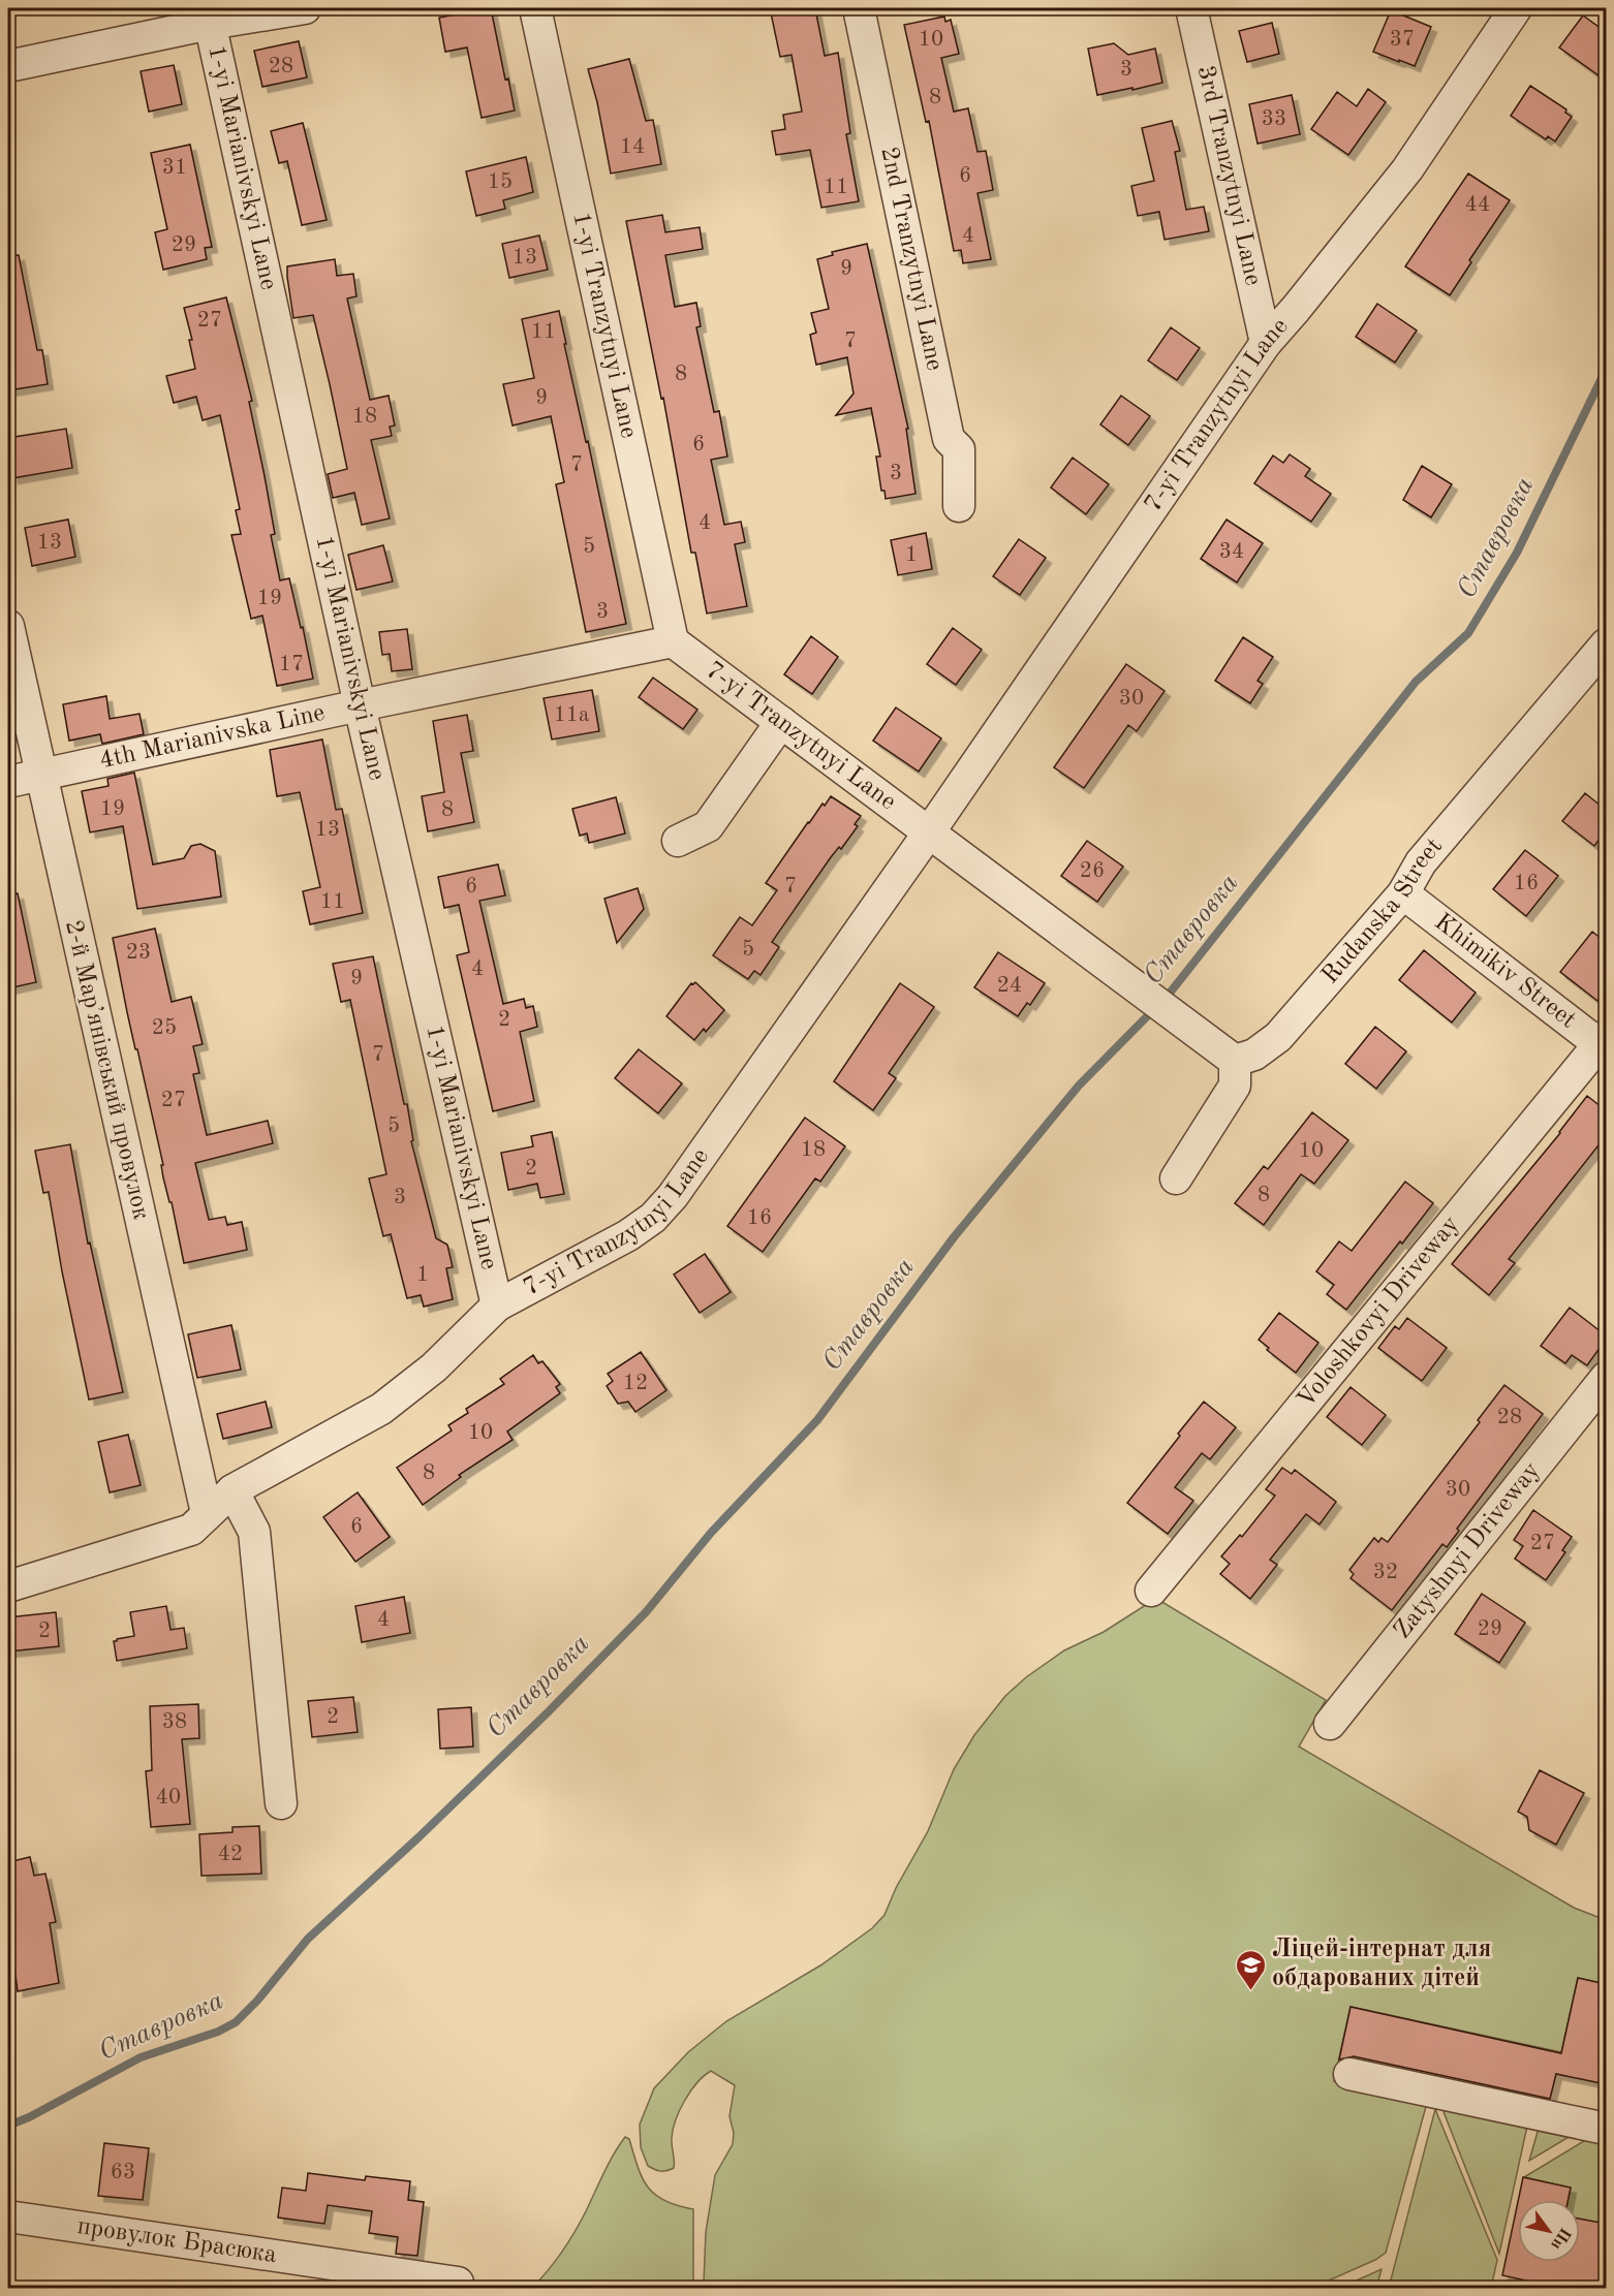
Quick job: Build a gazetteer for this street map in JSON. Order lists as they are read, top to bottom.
{
  "streets": {
    "street": [
      "1-yi Marianivskyi Lane",
      "3rd Tranzytnyi Lane",
      "2nd Tranzytnyi Lane",
      "1-yi Tranzytnyi Lane",
      "7-yi Tranzytnyi Lane",
      "4th Marianivska Line",
      "Rudanska Street",
      "Khimikiv Street",
      "2-й Марʼянівський провулок",
      "Voloshkovyi Driveway",
      "Zatyshnyi Driveway",
      "провулок Брасюка"
    ]
  },
  "crossings": [
    ["1-yi Marianivskyi Lane", "7-yi Tranzytnyi Lane"],
    ["1-yi Marianivskyi Lane", "4th Marianivska Line"],
    ["3rd Tranzytnyi Lane", "7-yi Tranzytnyi Lane"],
    ["1-yi Tranzytnyi Lane", "7-yi Tranzytnyi Lane"],
    ["1-yi Tranzytnyi Lane", "4th Marianivska Line"],
    ["7-yi Tranzytnyi Lane", "4th Marianivska Line"],
    ["7-yi Tranzytnyi Lane", "Rudanska Street"],
    ["7-yi Tranzytnyi Lane", "2-й Марʼянівський провулок"],
    ["4th Marianivska Line", "2-й Марʼянівський провулок"],
    ["Rudanska Street", "Khimikiv Street"],
    ["Khimikiv Street", "Voloshkovyi Driveway"]
  ],
  "water": ["Ставровка"],
  "places": {
    "school or university": ["Ліцей-інтернат для обдарованих дітей"]
  },
  "house_numbers": [
    "10",
    "37",
    "28",
    "3",
    "8",
    "33",
    "14",
    "31",
    "6",
    "15",
    "11",
    "44",
    "4",
    "29",
    "13",
    "9",
    "27",
    "11",
    "7",
    "8",
    "9",
    "18",
    "6",
    "7",
    "3",
    "4",
    "13",
    "5",
    "34",
    "1",
    "19",
    "3",
    "17",
    "30",
    "11а",
    "19",
    "8",
    "13",
    "26",
    "16",
    "6",
    "7",
    "11",
    "5",
    "23",
    "4",
    "9",
    "24",
    "2",
    "25",
    "7",
    "27",
    "5",
    "18",
    "10",
    "2",
    "8",
    "3",
    "16",
    "1",
    "12",
    "28",
    "10",
    "8",
    "30",
    "6",
    "27",
    "32",
    "4",
    "29",
    "2",
    "2",
    "38",
    "40",
    "42",
    "63"
  ],
  "north": "bottom right"
}
